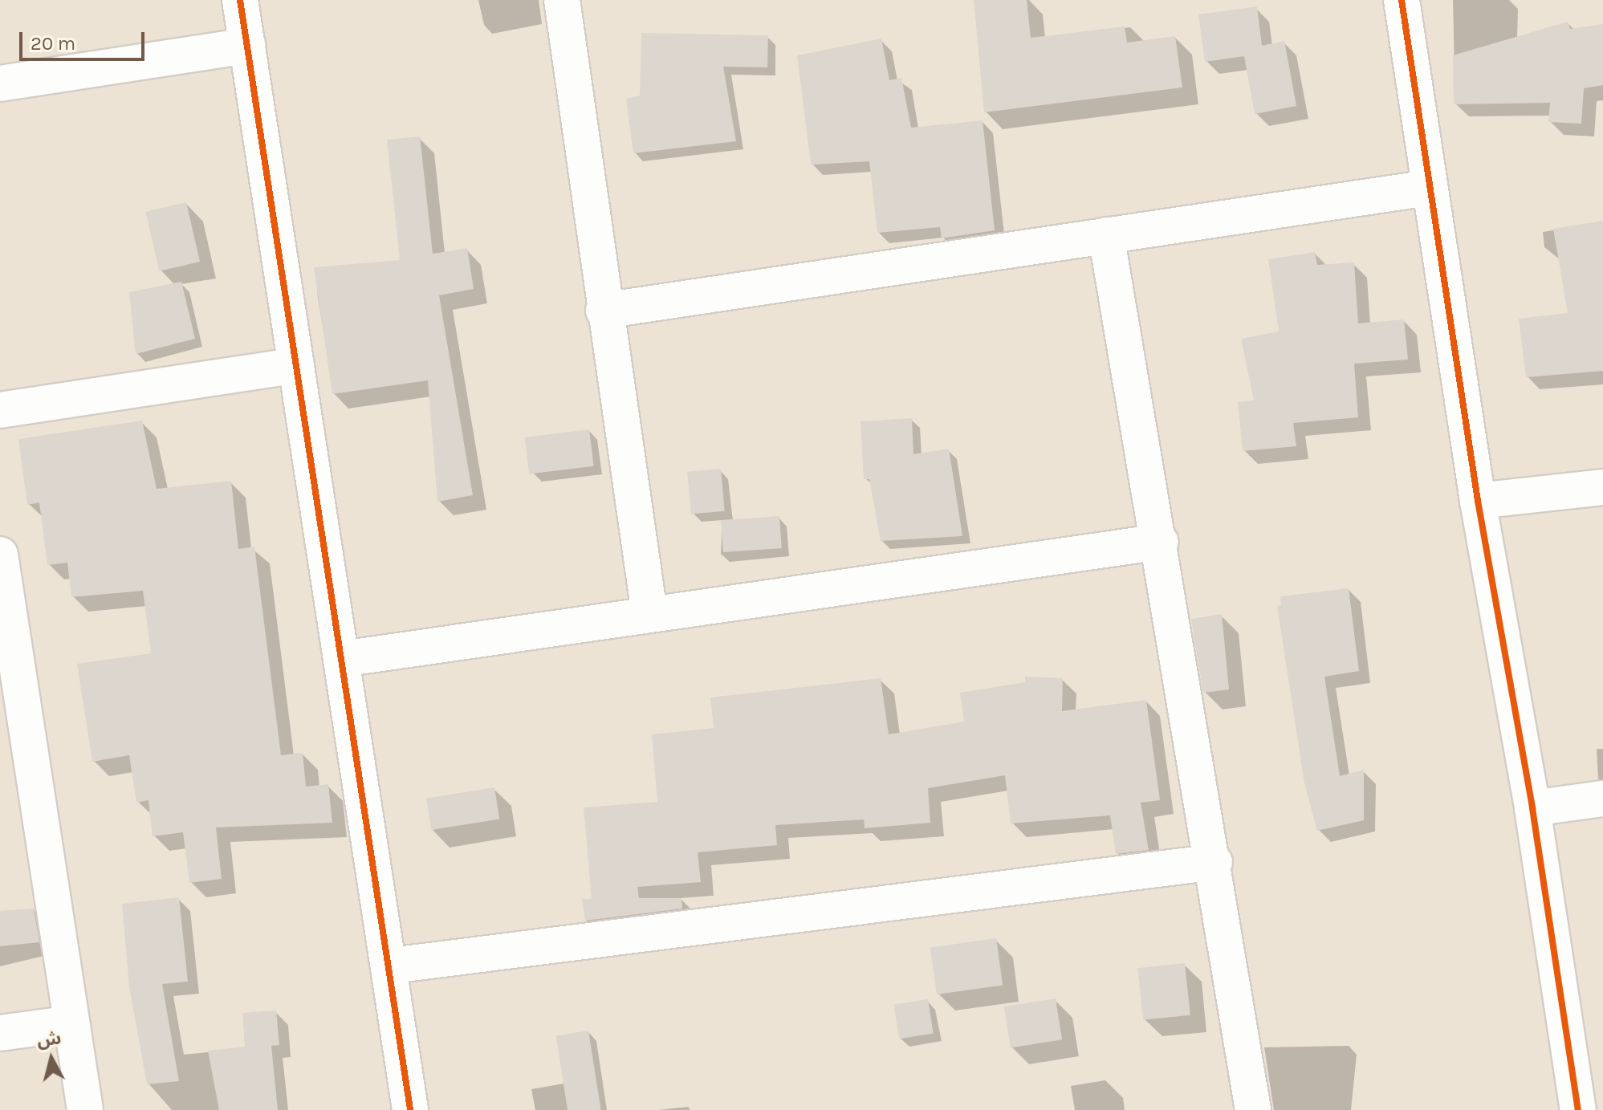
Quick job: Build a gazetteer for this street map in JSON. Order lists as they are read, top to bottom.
{
  "scale_bar": "20 m",
  "north": "top"
}
